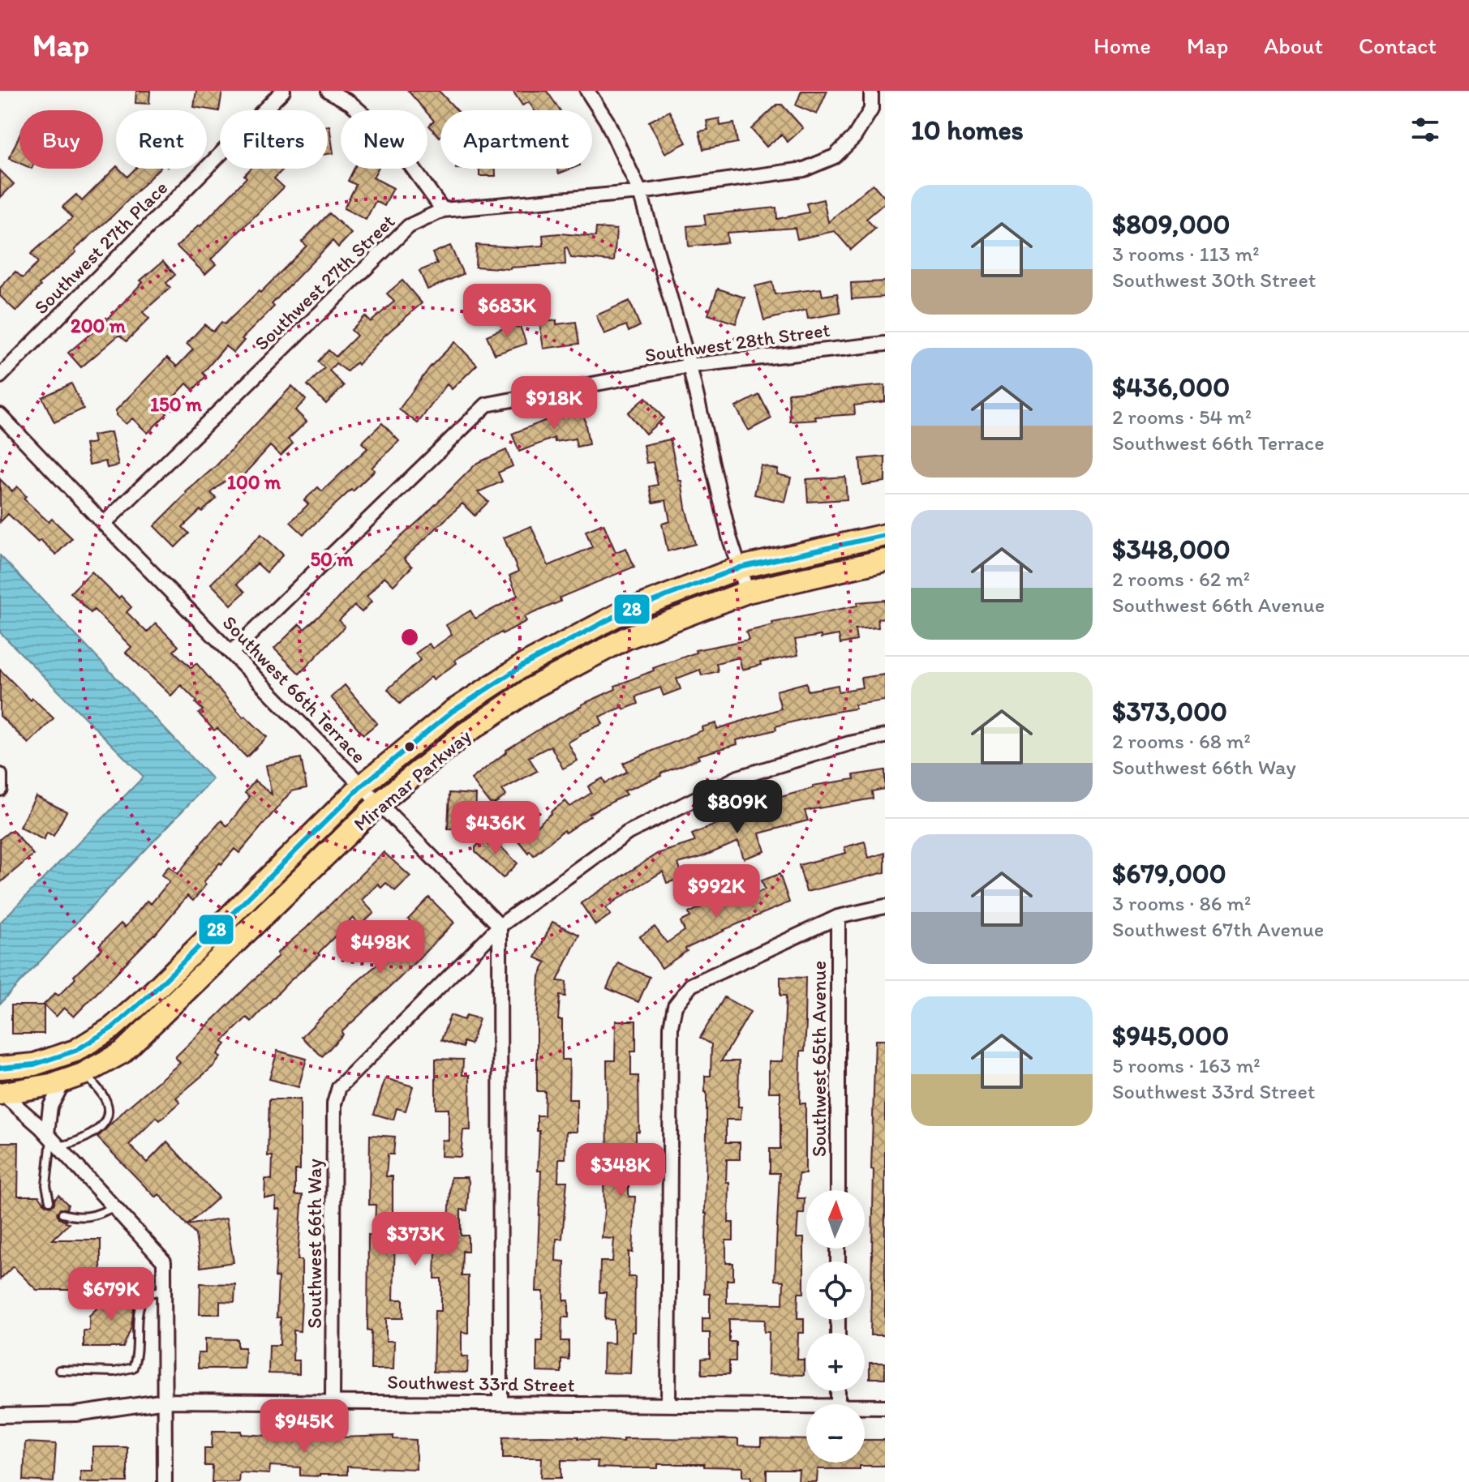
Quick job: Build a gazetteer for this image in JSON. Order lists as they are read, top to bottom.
{
  "streets": {
    "main road": ["Miramar Parkway"],
    "street": [
      "Southwest 27th Place",
      "Southwest 27th Street",
      "Southwest 28th Street",
      "Southwest 66th Terrace",
      "Southwest 65th Avenue",
      "Southwest 66th Way",
      "Southwest 33rd Street"
    ]
  },
  "crossings": [
    ["Southwest 27th Street", "Southwest 66th Terrace"],
    ["Southwest 28th Street", "Southwest 66th Terrace"],
    ["Southwest 66th Terrace", "Miramar Parkway"],
    ["Southwest 66th Terrace", "Southwest 66th Way"],
    ["Southwest 66th Way", "Southwest 33rd Street"]
  ],
  "lines": ["transit line 28"],
  "north": "top",
  "page": {
    "header": "Map",
    "nav": [
      "Home",
      "Map",
      "About",
      "Contact"
    ],
    "heading": "10 homes",
    "chip": [
      "Buy",
      "Rent",
      "Filters",
      "New",
      "Apartment"
    ],
    "list": [
      {
        "name": "$809,000",
        "note": "3 rooms · 113 m² · Southwest 30th Street"
      },
      {
        "name": "$436,000",
        "note": "2 rooms · 54 m² · Southwest 66th Terrace"
      },
      {
        "name": "$348,000",
        "note": "2 rooms · 62 m² · Southwest 66th Avenue"
      },
      {
        "name": "$373,000",
        "note": "2 rooms · 68 m² · Southwest 66th Way"
      },
      {
        "name": "$679,000",
        "note": "3 rooms · 86 m² · Southwest 67th Avenue"
      },
      {
        "name": "$945,000",
        "note": "5 rooms · 163 m² · Southwest 33rd Street"
      }
    ],
    "price": [
      "$683K",
      "$918K",
      "$809K",
      "$436K",
      "$992K",
      "$498K",
      "$348K",
      "$373K",
      "$679K",
      "$945K"
    ],
    "map_buttons": ["+", "−"]
  },
  "rings": [
    "200 m",
    "150 m",
    "100 m",
    "50 m"
  ]
}
